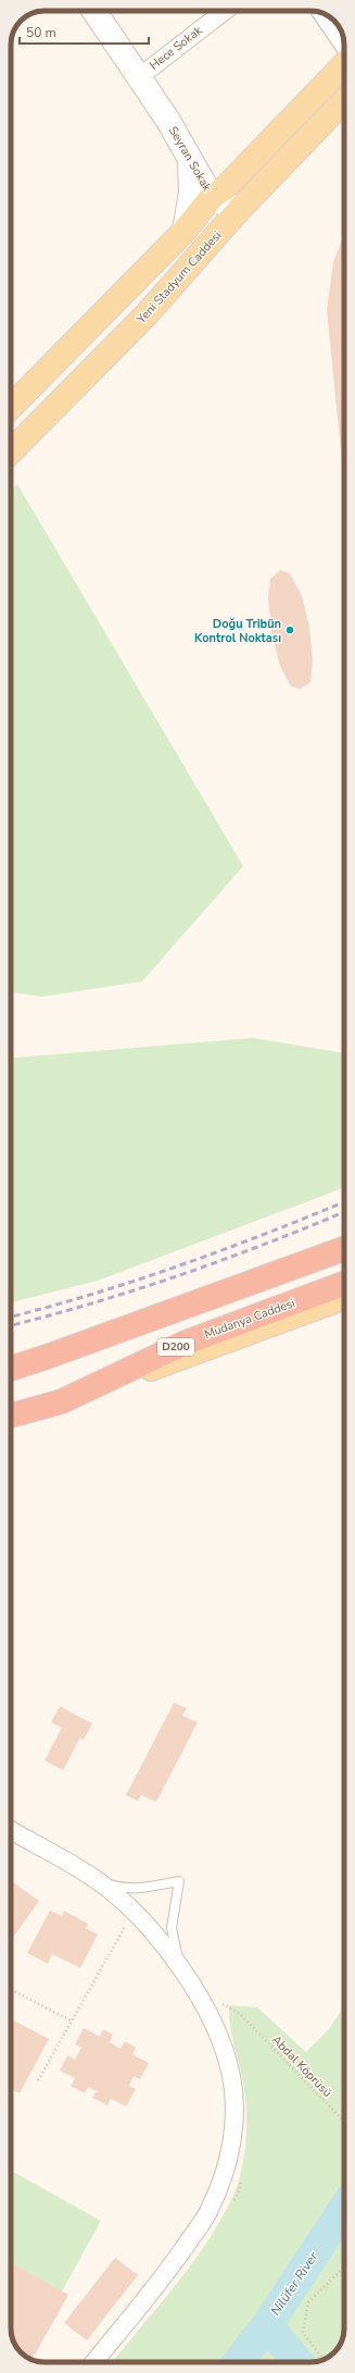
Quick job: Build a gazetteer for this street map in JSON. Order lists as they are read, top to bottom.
{
  "streets": {
    "highway": ["Mudanya Caddesi", "D200"],
    "main road": ["Yeni Stadyum Caddesi"],
    "street": ["Hece Sokak", "Seyran Sokak"],
    "path": ["Abdal Köprüsü"]
  },
  "crossings": [
    ["Hece Sokak", "Seyran Sokak"]
  ],
  "water": ["Nilüfer River"],
  "places": ["Doğu Tribün Kontrol Noktası"],
  "scale_bar": "50 m"
}
